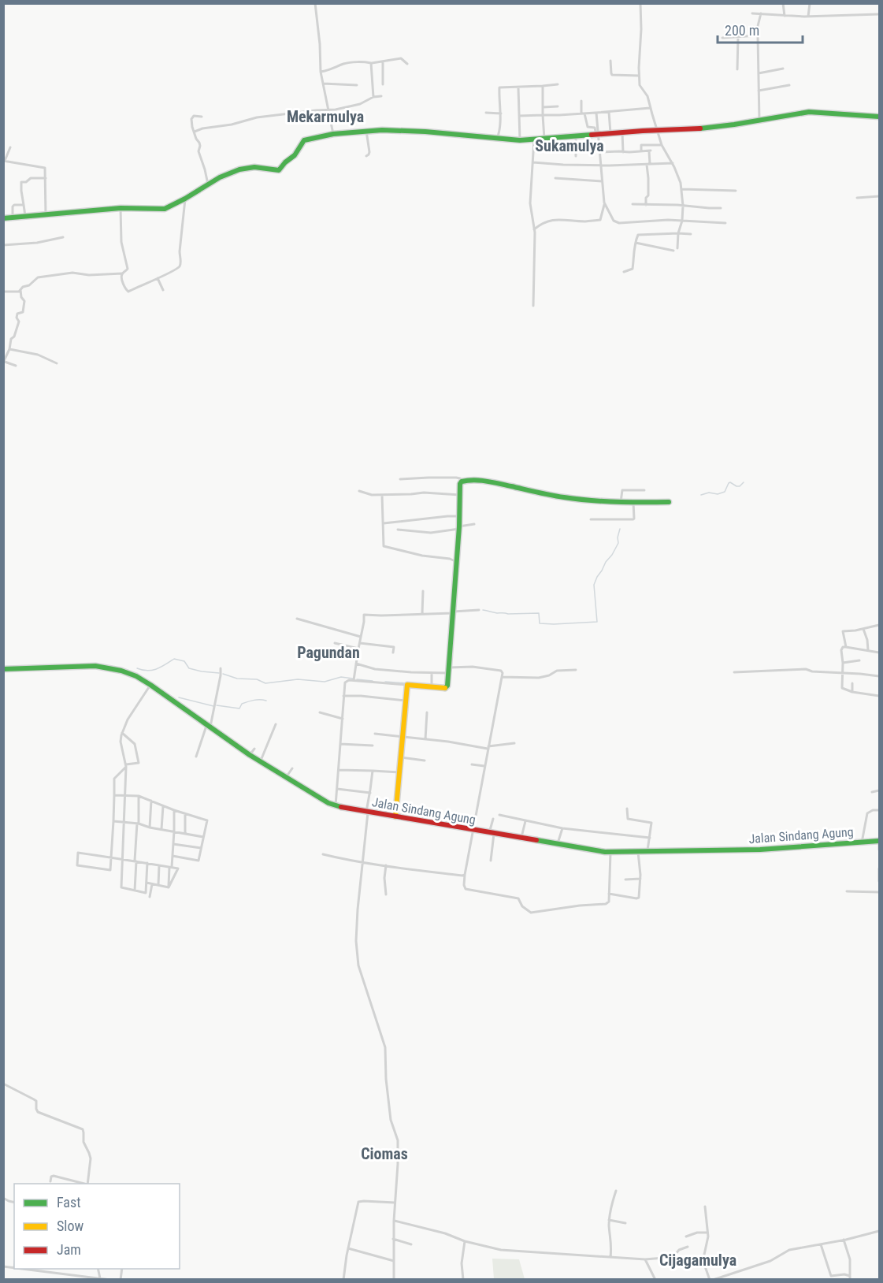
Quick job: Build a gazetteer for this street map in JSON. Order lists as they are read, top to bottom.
{
  "streets": {
    "street": ["Jalan Sindang Agung"]
  },
  "districts": [
    "Mekarmulya",
    "Sukamulya",
    "Pagundan",
    "Ciomas",
    "Cijagamulya"
  ],
  "legend": ["Fast", "Slow", "Jam"],
  "scale_bar": "200 m"
}
